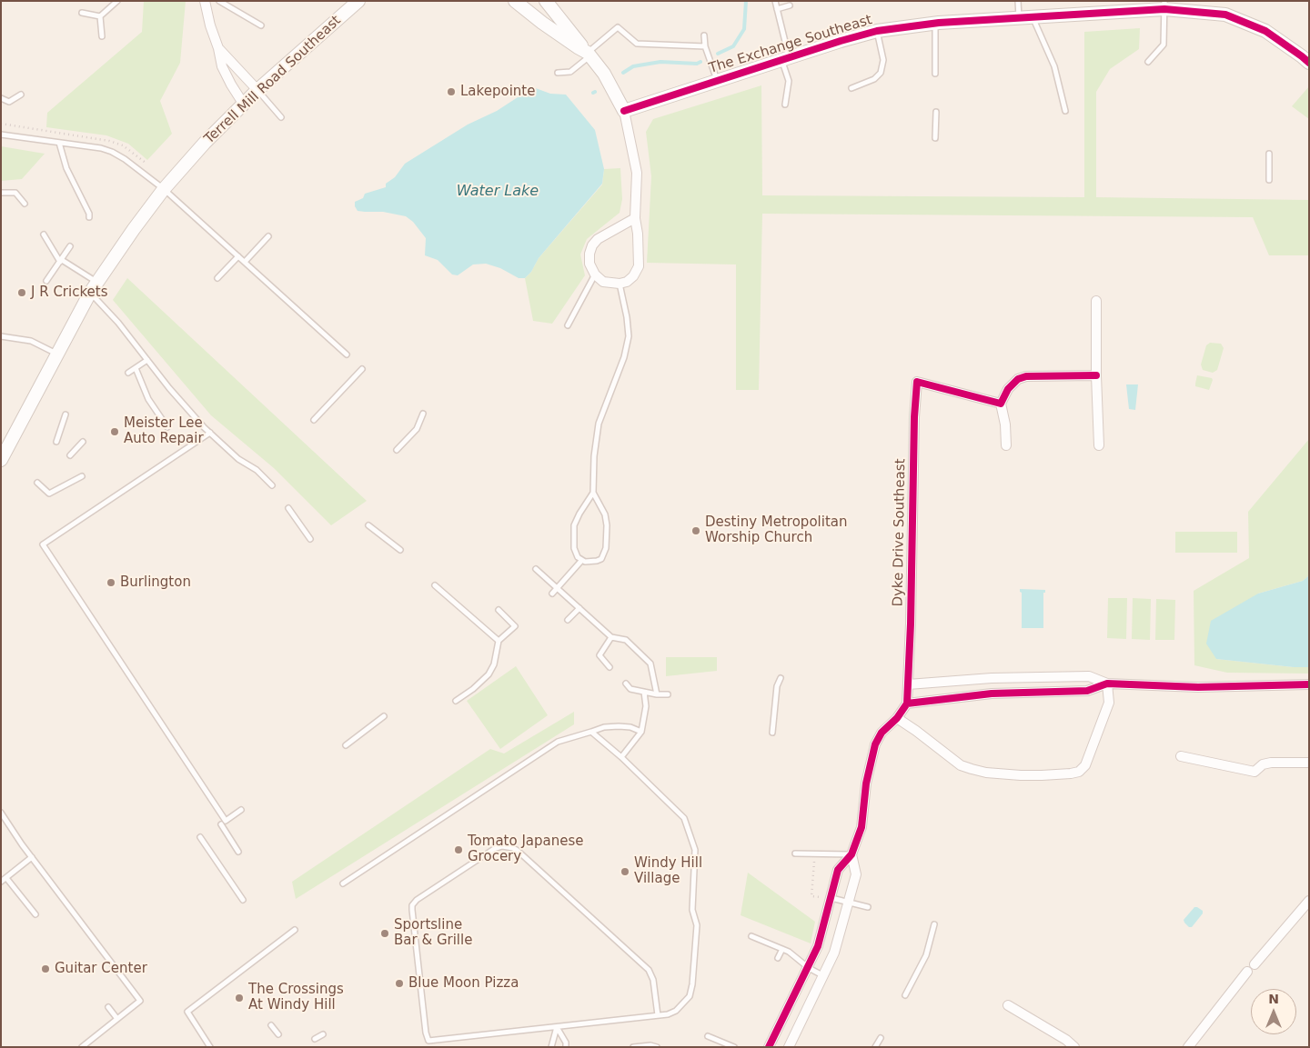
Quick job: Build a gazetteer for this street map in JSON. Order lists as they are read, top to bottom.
{
  "streets": {
    "street": ["The Exchange Southeast", "Terrell Mill Road Southeast", "Dyke Drive Southeast"]
  },
  "water": ["Water Lake"],
  "places": [
    "Lakepointe",
    "J R Crickets",
    "Meister Lee Auto Repair",
    "Destiny Metropolitan Worship Church",
    "Burlington",
    "Tomato Japanese Grocery",
    "Windy Hill Village",
    "Sportsline Bar & Grille",
    "Guitar Center",
    "Blue Moon Pizza",
    "The Crossings At Windy Hill"
  ],
  "north": "top"
}
